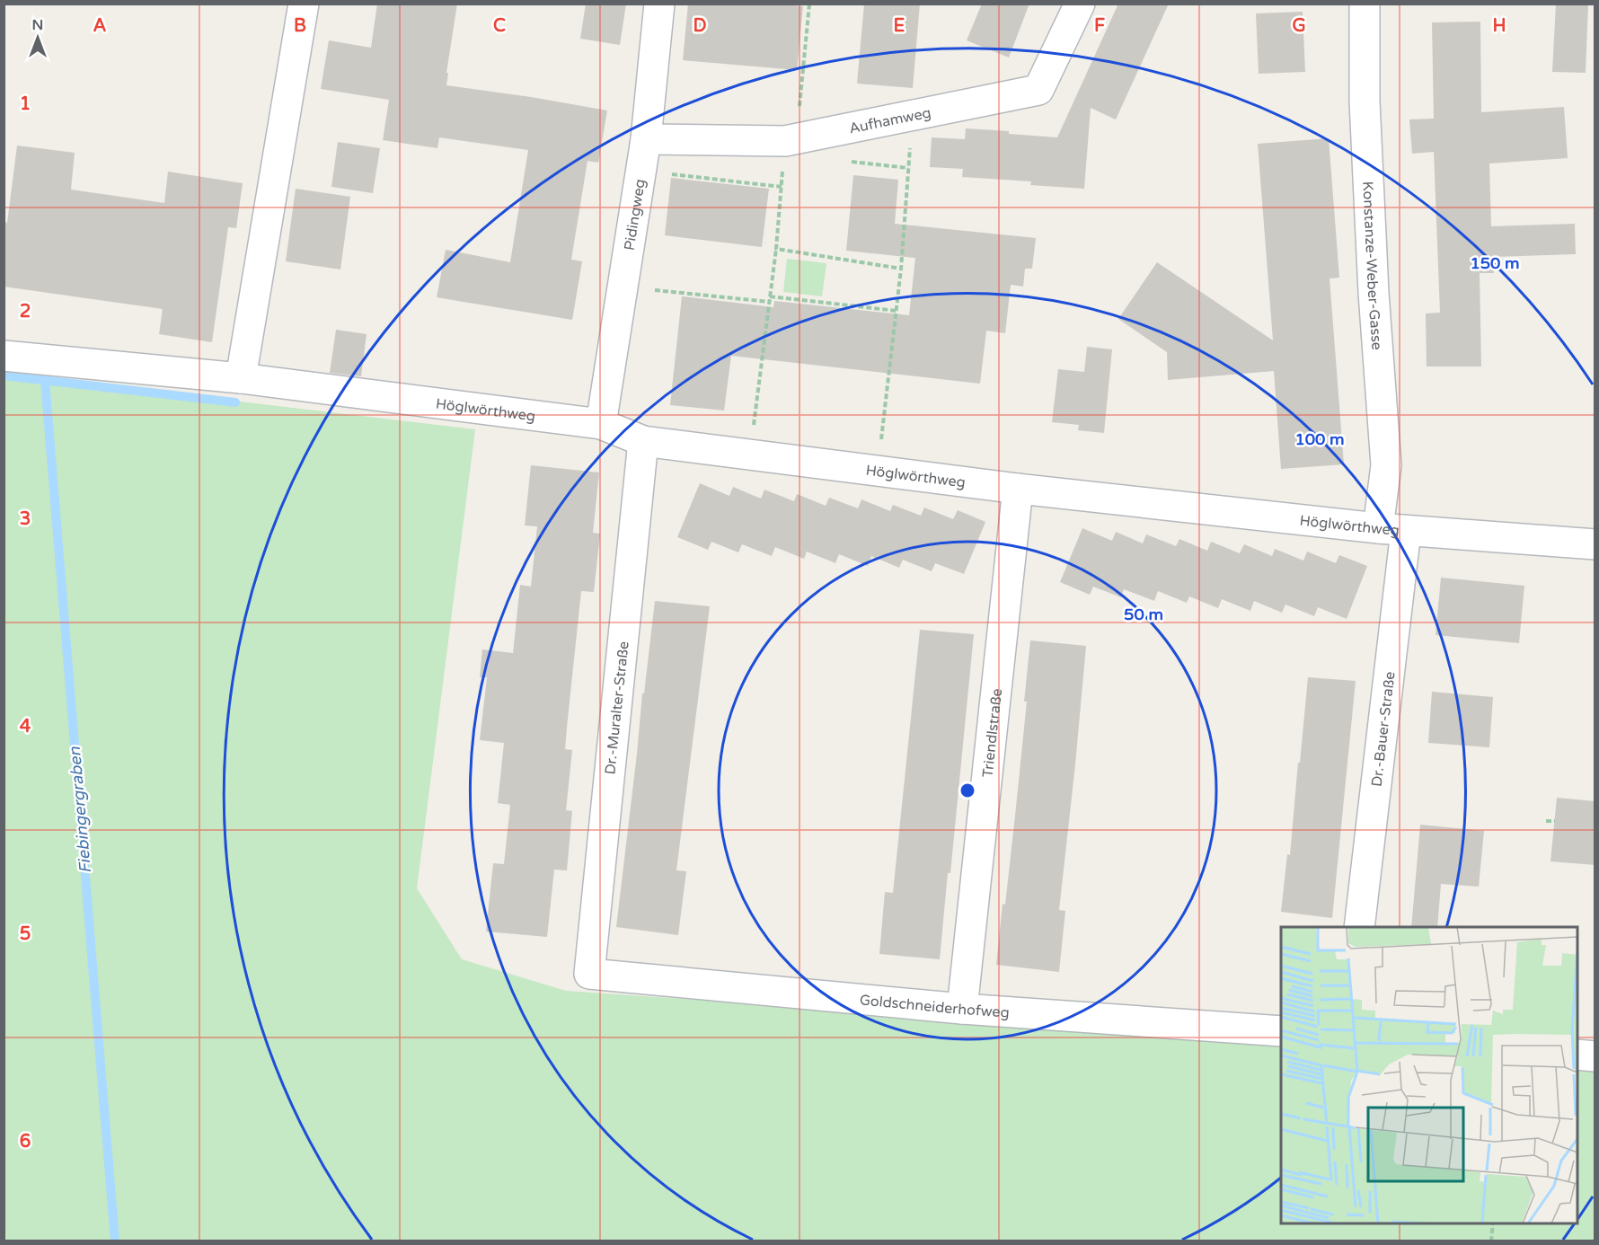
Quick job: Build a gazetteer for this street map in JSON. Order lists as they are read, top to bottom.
{
  "streets": {
    "street": [
      "Aufhamweg",
      "Pidingweg",
      "Konstanze-Weber-Gasse",
      "Höglwörthweg",
      "Dr.-Muralter-Straße",
      "Dr.-Bauer-Straße",
      "Triendlstraße",
      "Goldschneiderhofweg"
    ]
  },
  "crossings": [
    ["Aufhamweg", "Pidingweg"],
    ["Pidingweg", "Höglwörthweg"],
    ["Konstanze-Weber-Gasse", "Höglwörthweg"],
    ["Konstanze-Weber-Gasse", "Dr.-Bauer-Straße"],
    ["Höglwörthweg", "Dr.-Muralter-Straße"],
    ["Höglwörthweg", "Dr.-Bauer-Straße"],
    ["Höglwörthweg", "Triendlstraße"],
    ["Dr.-Muralter-Straße", "Goldschneiderhofweg"],
    ["Triendlstraße", "Goldschneiderhofweg"]
  ],
  "water": ["Fiebingergraben"],
  "north": "top",
  "grid": {
    "columns": [
      "A",
      "B",
      "C",
      "D",
      "E",
      "F",
      "G",
      "H"
    ],
    "rows": [
      "1",
      "2",
      "3",
      "4",
      "5",
      "6"
    ]
  },
  "rings": ["150 m", "100 m", "50 m"]
}
